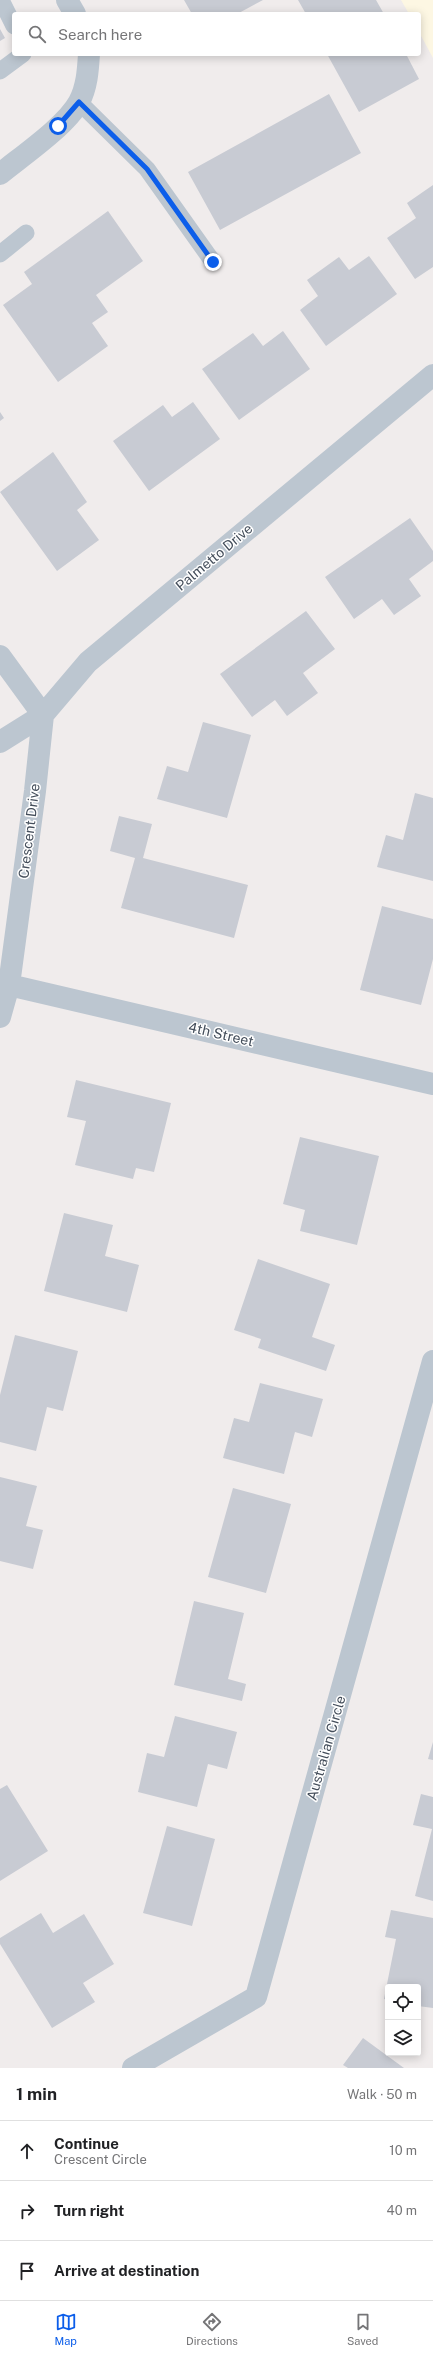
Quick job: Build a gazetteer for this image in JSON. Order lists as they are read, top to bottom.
{
  "streets": {
    "street": [
      "Palmetto Drive",
      "Crescent Drive",
      "4th Street",
      "Australian Circle"
    ]
  },
  "crossings": [
    ["Palmetto Drive", "Crescent Drive"],
    ["Crescent Drive", "4th Street"]
  ],
  "page": {
    "search": "Search here",
    "heading": ["1 min", "Walk · 50 m"],
    "list": [
      ["Continue", "Crescent Circle", "10 m"],
      ["Turn right", "40 m"],
      "Arrive at destination"
    ],
    "nav": ["Map", "Directions", "Saved"]
  }
}
